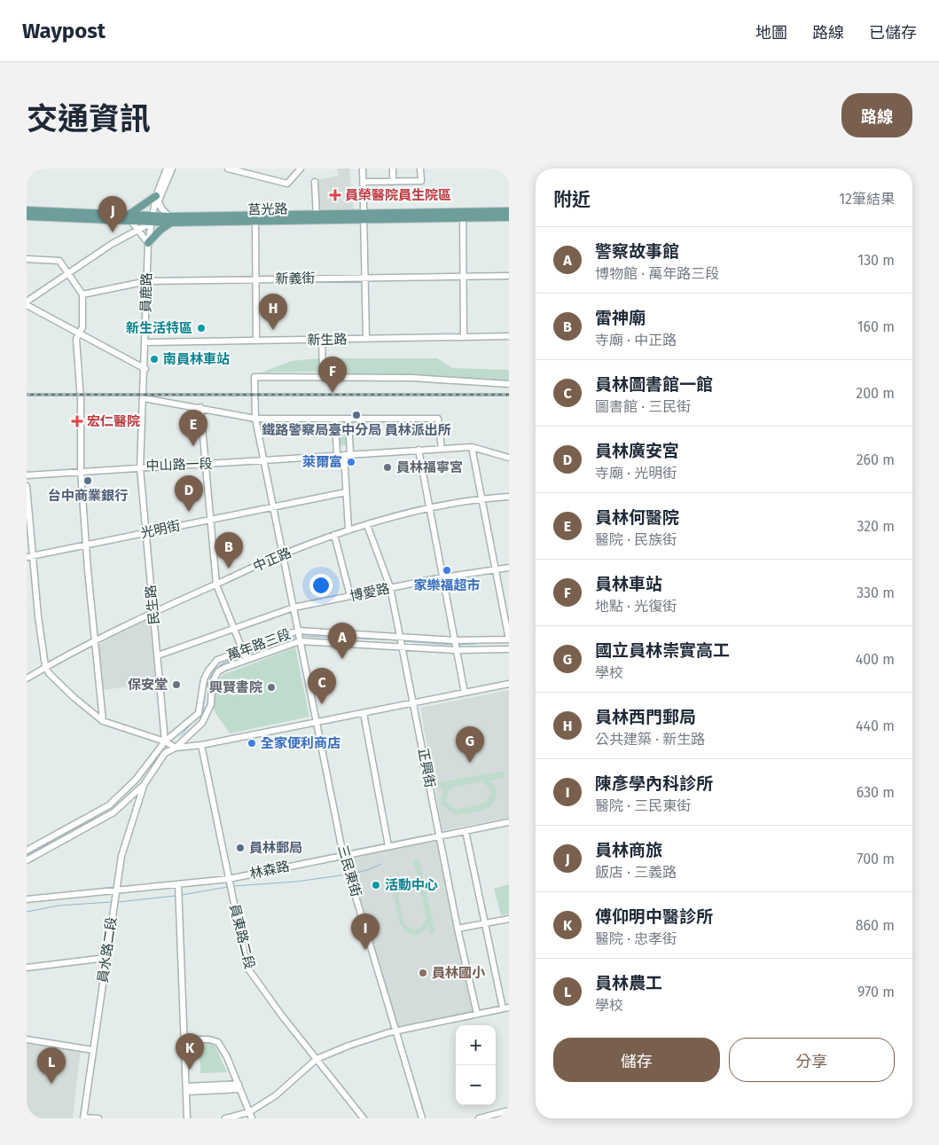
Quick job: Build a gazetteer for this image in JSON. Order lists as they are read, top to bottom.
{
  "streets": {
    "main road": ["莒光路"],
    "street": [
      "新義街",
      "員鹿路",
      "新生路",
      "中山路一段",
      "光明街",
      "中正路",
      "博愛路",
      "民生路",
      "萬年路三段",
      "正興街",
      "林森路",
      "三民東街",
      "員東路二段",
      "員水路二段"
    ]
  },
  "crossings": [
    ["莒光路", "員鹿路"],
    ["新義街", "員鹿路"],
    ["員鹿路", "新生路"],
    ["員鹿路", "中山路一段"],
    ["中山路一段", "民生路"],
    ["中山路一段", "三民東街"],
    ["光明街", "民生路"],
    ["光明街", "三民東街"],
    ["中正路", "民生路"],
    ["中正路", "正興街"],
    ["中正路", "三民東街"],
    ["博愛路", "民生路"],
    ["博愛路", "正興街"],
    ["博愛路", "三民東街"],
    ["民生路", "萬年路三段"],
    ["萬年路三段", "正興街"],
    ["萬年路三段", "三民東街"],
    ["正興街", "林森路"],
    ["林森路", "三民東街"],
    ["林森路", "員東路二段"],
    ["林森路", "員水路二段"]
  ],
  "places": {
    "health": ["員榮醫院員生院區", "宏仁醫院"],
    "other": [
      "新生活特區",
      "南員林車站",
      "鐵路警察局臺中分局 員林派出所",
      "萊爾富",
      "員林福寧宮",
      "台中商業銀行",
      "家樂福超市",
      "保安堂",
      "興賢書院",
      "全家便利商店",
      "員林郵局",
      "活動中心",
      "員林國小"
    ]
  },
  "page": {
    "header": "Waypost",
    "nav": ["地圖", "路線", "已儲存"],
    "title": "交通資訊",
    "buttons": [
      "路線",
      ["儲存", "分享"]
    ],
    "heading": ["附近", "12筆結果"],
    "pins": [
      "J",
      "H",
      "F",
      "E",
      "D",
      "B",
      "A",
      "C",
      "G",
      "I",
      "K",
      "L"
    ],
    "list": [
      {
        "mark": "A",
        "name": "警察故事館",
        "note": "博物館 · 萬年路三段",
        "value": "130 m"
      },
      {
        "mark": "B",
        "name": "雷神廟",
        "note": "寺廟 · 中正路",
        "value": "160 m"
      },
      {
        "mark": "C",
        "name": "員林圖書館一館",
        "note": "圖書館 · 三民街",
        "value": "200 m"
      },
      {
        "mark": "D",
        "name": "員林廣安宮",
        "note": "寺廟 · 光明街",
        "value": "260 m"
      },
      {
        "mark": "E",
        "name": "員林何醫院",
        "note": "醫院 · 民族街",
        "value": "320 m"
      },
      {
        "mark": "F",
        "name": "員林車站",
        "note": "地點 · 光復街",
        "value": "330 m"
      },
      {
        "mark": "G",
        "name": "國立員林崇實高工",
        "note": "學校",
        "value": "400 m"
      },
      {
        "mark": "H",
        "name": "員林西門郵局",
        "note": "公共建築 · 新生路",
        "value": "440 m"
      },
      {
        "mark": "I",
        "name": "陳彥學內科診所",
        "note": "醫院 · 三民東街",
        "value": "630 m"
      },
      {
        "mark": "J",
        "name": "員林商旅",
        "note": "飯店 · 三義路",
        "value": "700 m"
      },
      {
        "mark": "K",
        "name": "傅仰明中醫診所",
        "note": "醫院 · 忠孝街",
        "value": "860 m"
      },
      {
        "mark": "L",
        "name": "員林農工",
        "note": "學校",
        "value": "970 m"
      }
    ],
    "map_buttons": ["+", "−"]
  }
}
